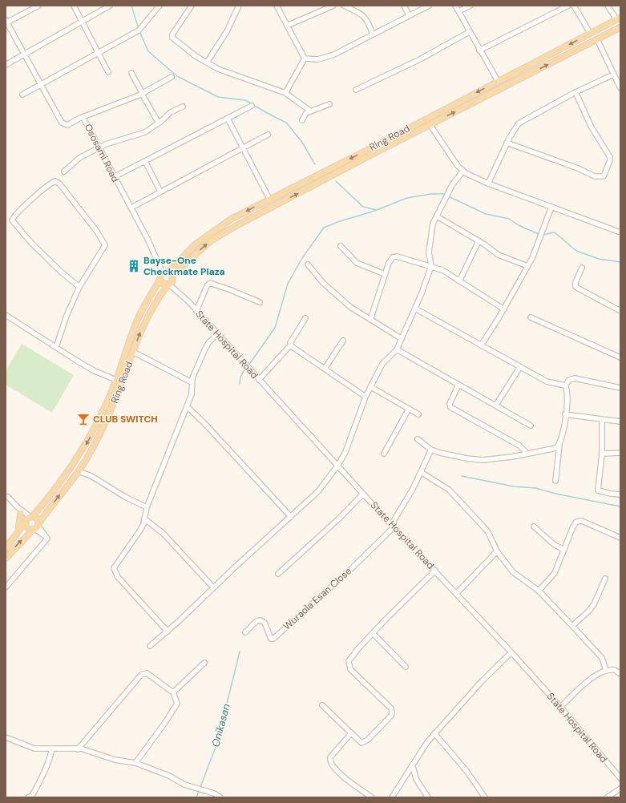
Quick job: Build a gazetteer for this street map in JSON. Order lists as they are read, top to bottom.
{
  "streets": {
    "main road": ["Ring Road"],
    "street": ["Ososami Road", "State Hospital Road", "Wuraola Esan Close"]
  },
  "crossings": [
    ["Ring Road", "Ososami Road"],
    ["Ring Road", "State Hospital Road"],
    ["Ososami Road", "State Hospital Road"],
    ["State Hospital Road", "Wuraola Esan Close"]
  ],
  "water": ["Onikasan"],
  "places": {
    "building": ["Bayse-One Checkmate Plaza"],
    "bar": ["CLUB SWITCH"]
  }
}
